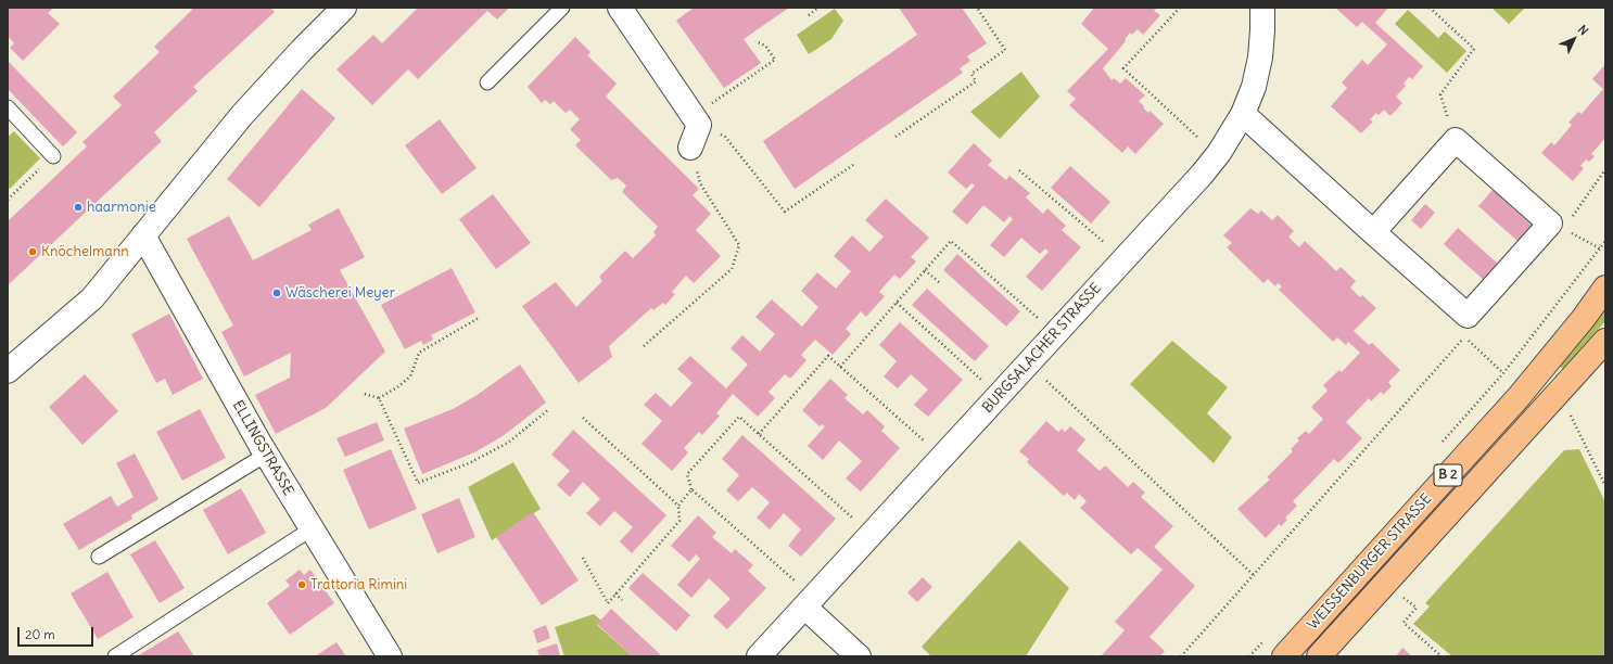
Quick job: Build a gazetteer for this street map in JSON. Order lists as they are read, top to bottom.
{
  "streets": {
    "main road": ["B 2", "WEISSENBURGER STRASSE"],
    "street": ["BURGSALACHER STRASSE", "ELLINGSTRASSE"]
  },
  "places": [
    "haarmonie",
    "Knöchelmann",
    "Wäscherei Meyer",
    "Trattoria Rimini"
  ],
  "scale_bar": "20 m",
  "north": "top right"
}
